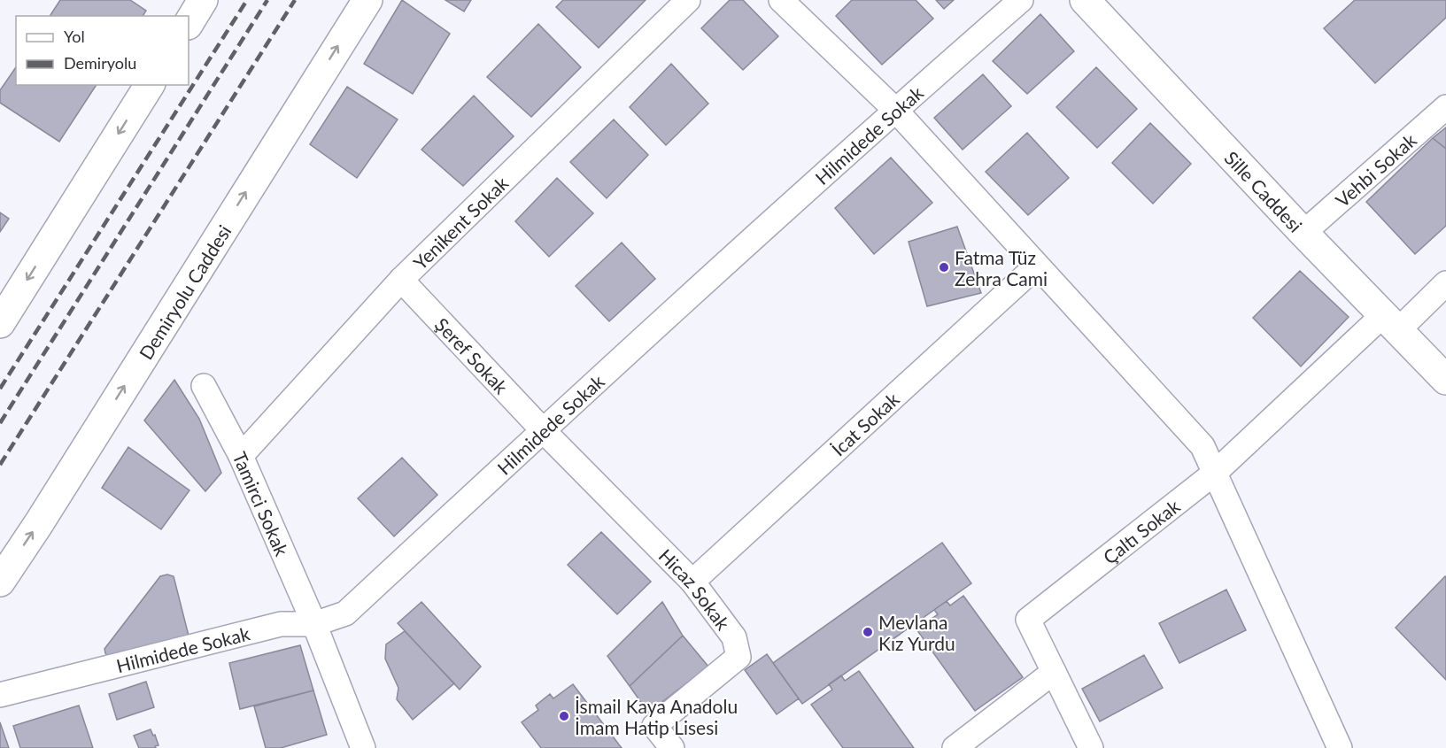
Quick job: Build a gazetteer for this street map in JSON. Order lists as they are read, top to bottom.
{
  "streets": {
    "main road": ["Sille Caddesi", "Demiryolu Caddesi"],
    "street": [
      "Hilmidede Sokak",
      "Vehbi Sokak",
      "Yenikent Sokak",
      "Şeref Sokak",
      "İcat Sokak",
      "Tamirci Sokak",
      "Çaltı Sokak",
      "Hicaz Sokak"
    ]
  },
  "crossings": [
    ["Hilmidede Sokak", "Şeref Sokak"],
    ["Hilmidede Sokak", "Tamirci Sokak"],
    ["Hilmidede Sokak", "Hicaz Sokak"],
    ["Vehbi Sokak", "Sille Caddesi"],
    ["Sille Caddesi", "Çaltı Sokak"],
    ["Yenikent Sokak", "Şeref Sokak"],
    ["Yenikent Sokak", "Tamirci Sokak"],
    ["Şeref Sokak", "Hicaz Sokak"],
    ["İcat Sokak", "Hicaz Sokak"]
  ],
  "places": ["Fatma Tüz Zehra Cami", "Mevlana Kız Yurdu", "İsmail Kaya Anadolu İmam Hatip Lisesi"],
  "legend": ["Yol", "Demiryolu"]
}
